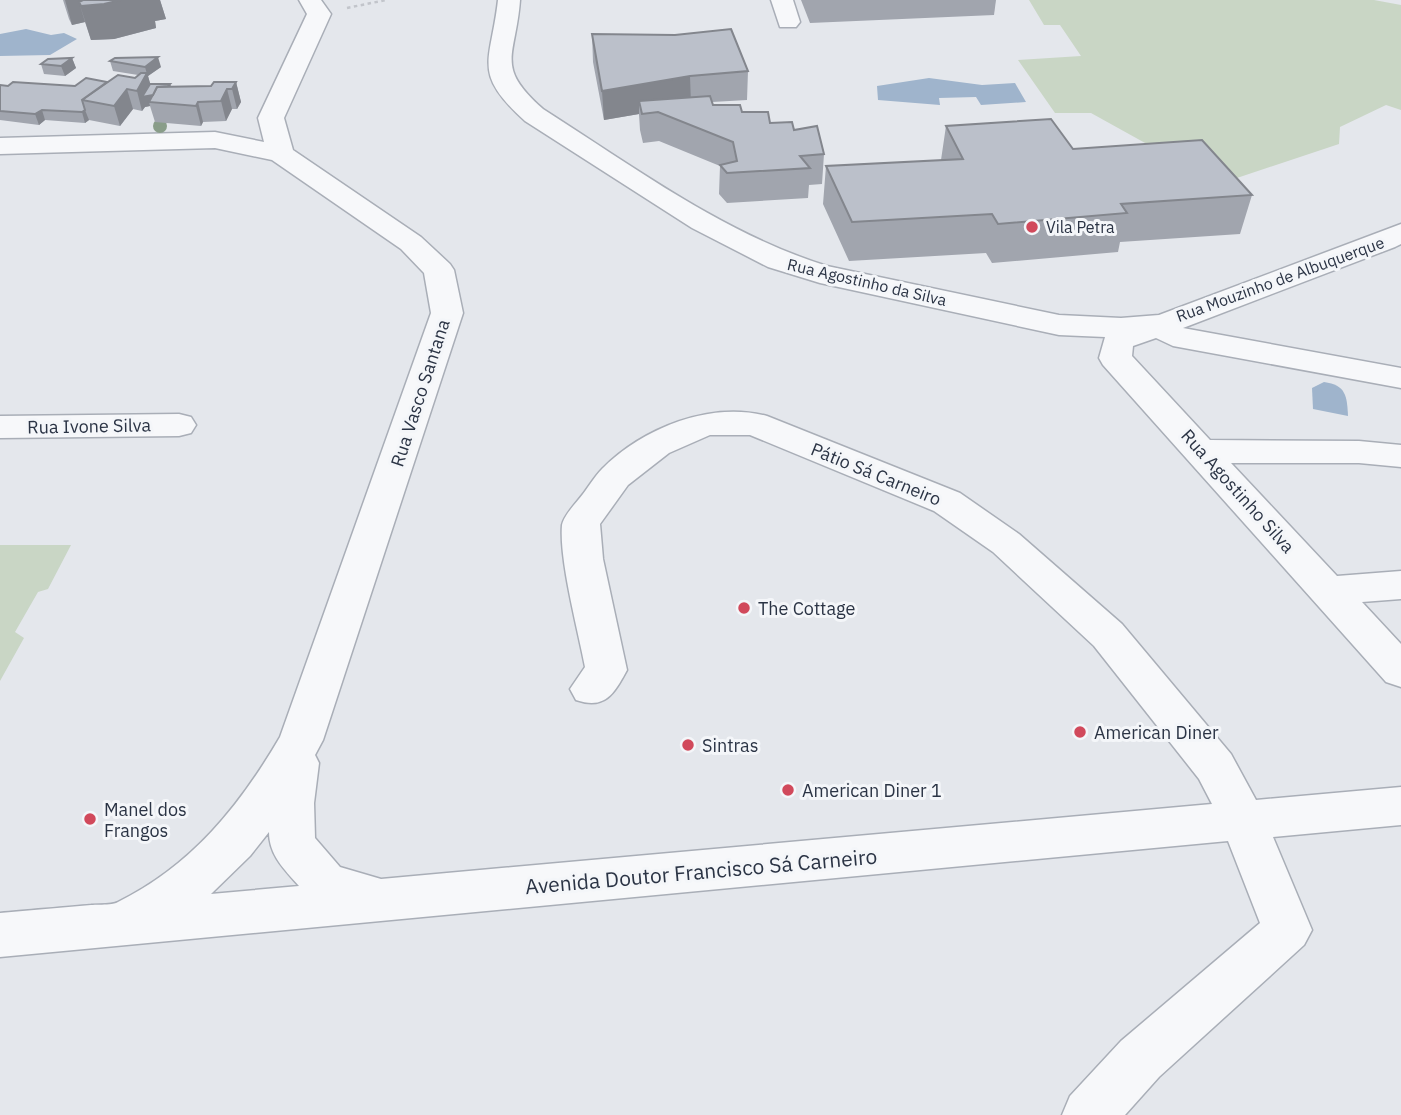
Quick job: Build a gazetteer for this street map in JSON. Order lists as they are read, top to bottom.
{
  "streets": {
    "street": [
      "Rua Mouzinho de Albuquerque",
      "Rua Agostinho da Silva",
      "Rua Vasco Santana",
      "Rua Ivone Silva",
      "Pátio Sá Carneiro",
      "Rua Agostinho Silva",
      "Avenida Doutor Francisco Sá Carneiro"
    ]
  },
  "crossings": [
    ["Rua Mouzinho de Albuquerque", "Rua Agostinho da Silva"],
    ["Rua Mouzinho de Albuquerque", "Rua Agostinho Silva"],
    ["Rua Agostinho da Silva", "Rua Agostinho Silva"],
    ["Rua Vasco Santana", "Avenida Doutor Francisco Sá Carneiro"],
    ["Pátio Sá Carneiro", "Avenida Doutor Francisco Sá Carneiro"]
  ],
  "places": [
    "Vila Petra",
    "The Cottage",
    "American Diner",
    "Sintras",
    "American Diner 1",
    "Manel dos Frangos"
  ]
}
